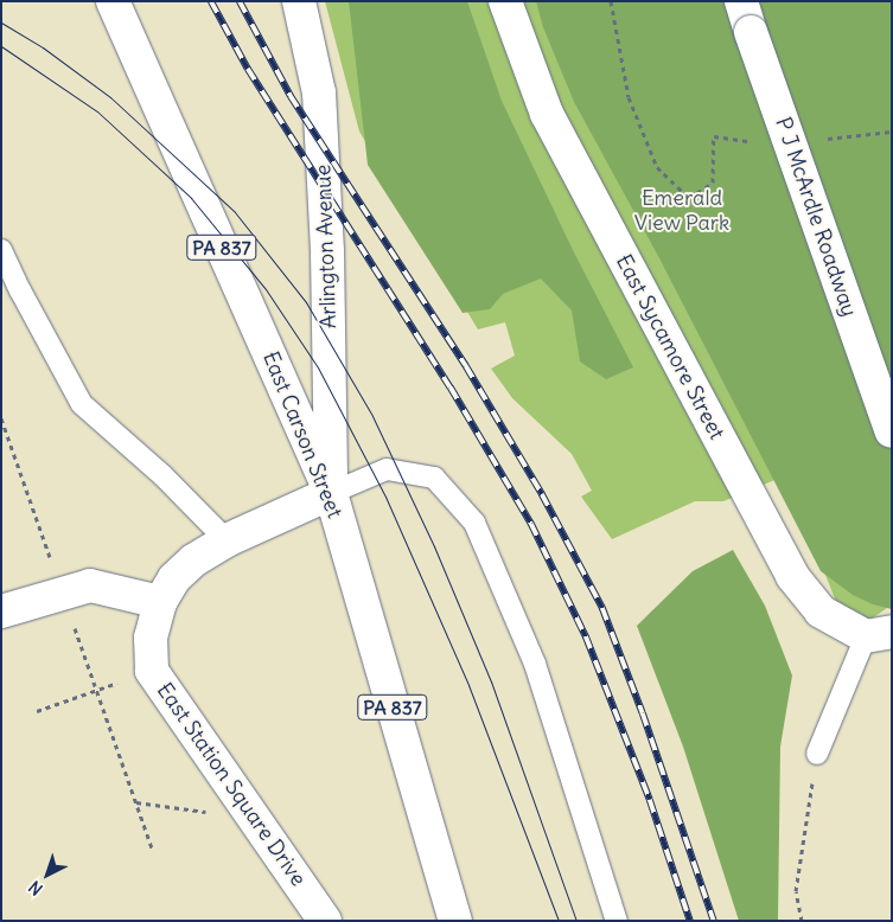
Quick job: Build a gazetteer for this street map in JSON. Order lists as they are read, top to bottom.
{
  "streets": {
    "main road": [
      "P J McArdle Roadway",
      "Arlington Avenue",
      "PA 837",
      "East Sycamore Street",
      "East Carson Street",
      "East Station Square Drive"
    ]
  },
  "crossings": [
    ["Arlington Avenue", "East Carson Street"],
    ["Arlington Avenue", "East Station Square Drive"],
    ["East Carson Street", "East Station Square Drive"]
  ],
  "parks": ["Emerald View Park"],
  "north": "bottom left"
}
